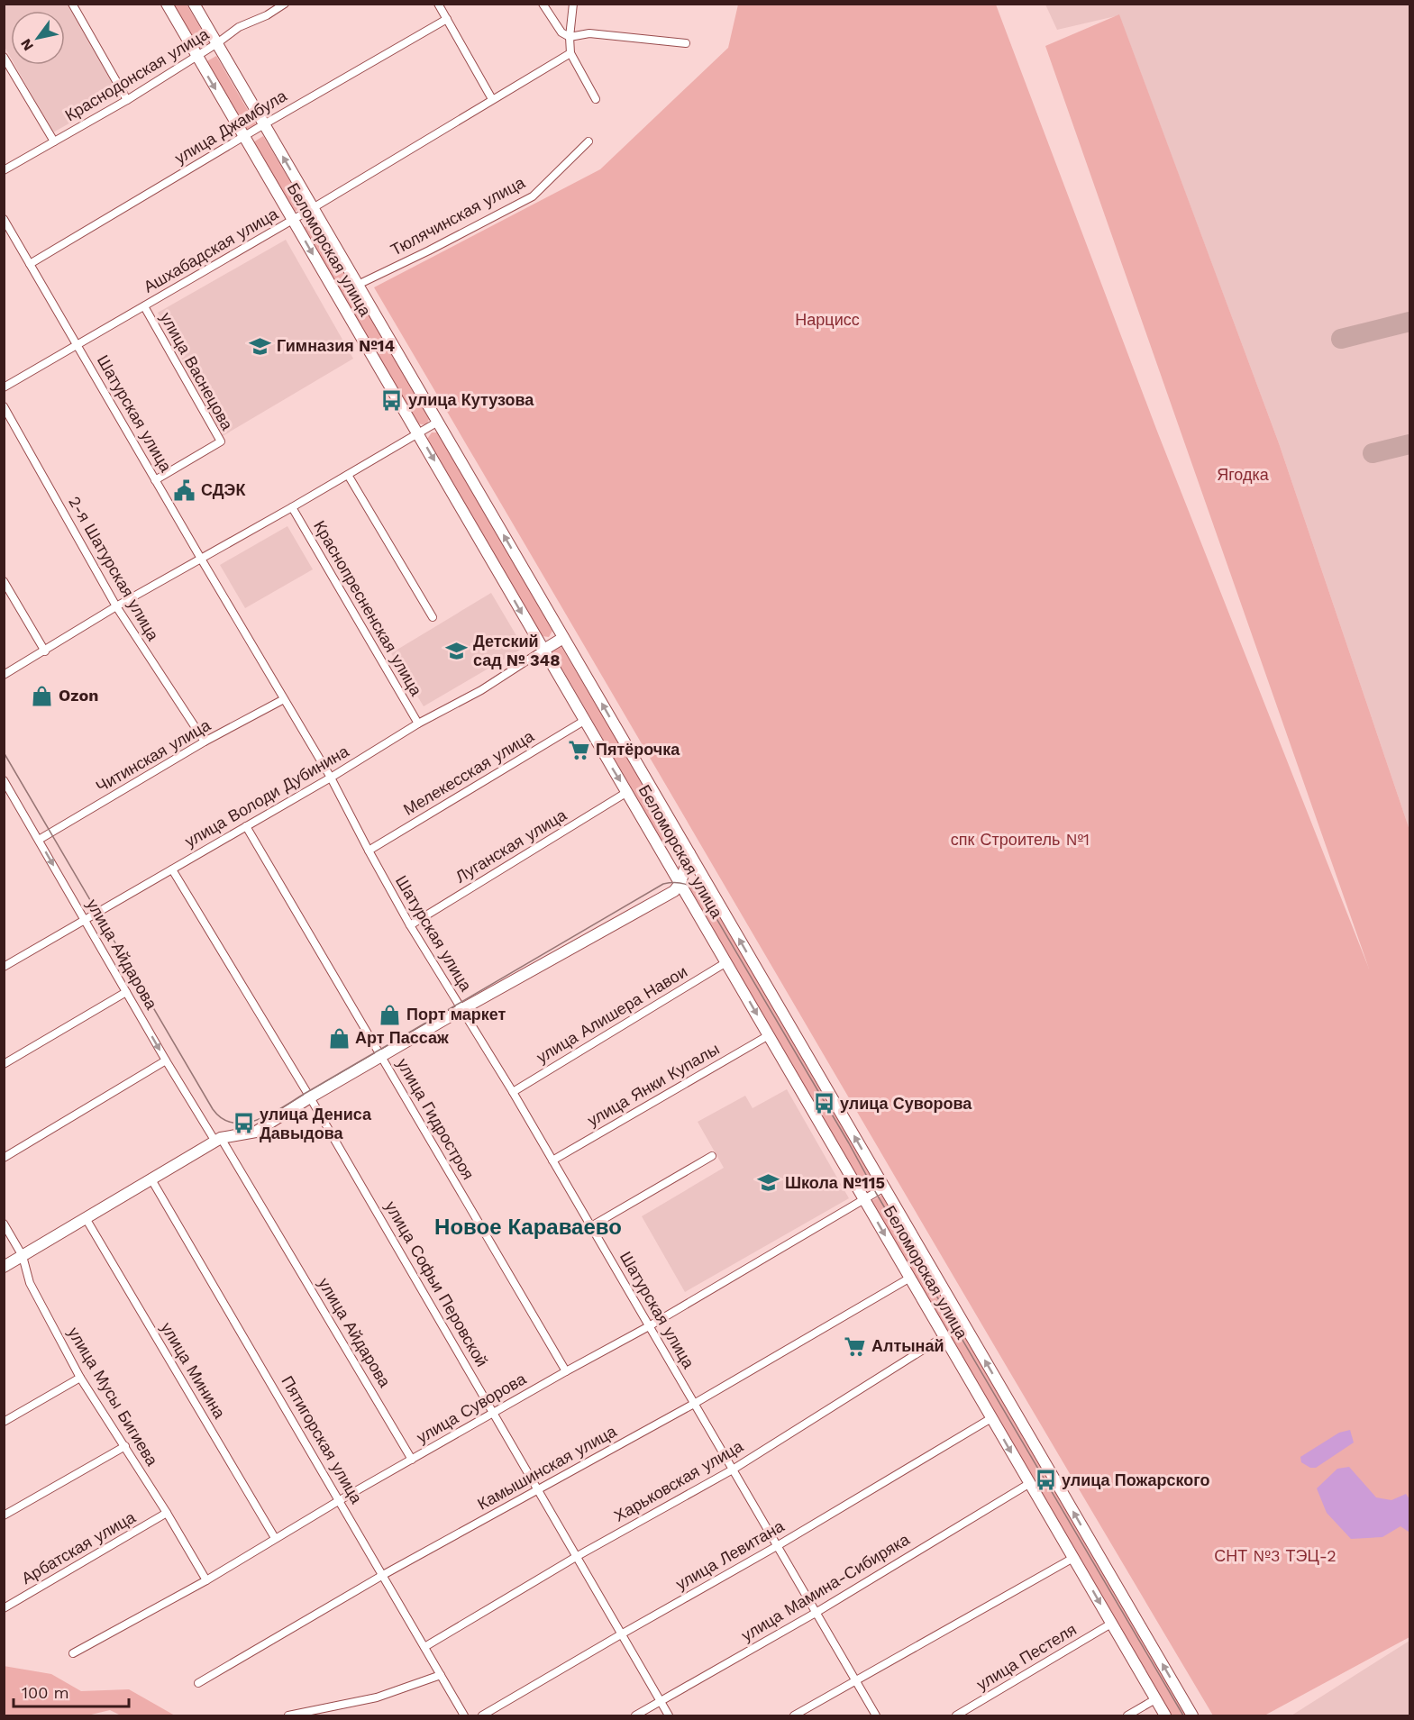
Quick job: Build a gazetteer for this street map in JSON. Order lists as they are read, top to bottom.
{
  "streets": {
    "main road": ["Беломорская улица"],
    "street": [
      "Краснодонская улица",
      "улица Джамбула",
      "Тюлячинская улица",
      "Ашхабадская улица",
      "улица Васнецова",
      "Шатурская улица",
      "2-я Шатурская улица",
      "Краснопресненская улица",
      "Читинская улица",
      "Мелекесская улица",
      "улица Володи Дубинина",
      "Луганская улица",
      "улица Айдарова",
      "улица Алишера Навои",
      "улица Янки Купалы",
      "улица Гидростроя",
      "улица Софьи Перовской",
      "улица Минина",
      "улица Мусы Бигиева",
      "улица Суворова",
      "Пятигорская улица",
      "Камышинская улица",
      "Харьковская улица",
      "Арбатская улица",
      "улица Левитана",
      "улица Мамина-Сибиряка",
      "улица Пестеля"
    ]
  },
  "crossings": [
    ["Краснодонская улица", "Беломорская улица"],
    ["улица Джамбула", "Беломорская улица"],
    ["улица Джамбула", "Шатурская улица"],
    ["Тюлячинская улица", "Беломорская улица"],
    ["Беломорская улица", "Ашхабадская улица"],
    ["Беломорская улица", "Мелекесская улица"],
    ["Беломорская улица", "улица Володи Дубинина"],
    ["Беломорская улица", "Луганская улица"],
    ["Беломорская улица", "улица Алишера Навои"],
    ["Беломорская улица", "улица Янки Купалы"],
    ["Беломорская улица", "улица Суворова"],
    ["Беломорская улица", "Камышинская улица"],
    ["Беломорская улица", "Харьковская улица"],
    ["Беломорская улица", "улица Левитана"],
    ["Беломорская улица", "улица Мамина-Сибиряка"],
    ["Беломорская улица", "улица Пестеля"],
    ["Ашхабадская улица", "улица Васнецова"],
    ["Ашхабадская улица", "Шатурская улица"],
    ["улица Васнецова", "Шатурская улица"],
    ["Шатурская улица", "Читинская улица"],
    ["Шатурская улица", "Мелекесская улица"],
    ["Шатурская улица", "улица Володи Дубинина"],
    ["Шатурская улица", "Луганская улица"],
    ["Шатурская улица", "улица Алишера Навои"],
    ["Шатурская улица", "улица Янки Купалы"],
    ["Шатурская улица", "улица Суворова"],
    ["Шатурская улица", "Камышинская улица"],
    ["Шатурская улица", "Харьковская улица"],
    ["Шатурская улица", "улица Левитана"],
    ["Шатурская улица", "улица Мамина-Сибиряка"],
    ["2-я Шатурская улица", "Читинская улица"],
    ["Краснопресненская улица", "улица Володи Дубинина"],
    ["Читинская улица", "улица Айдарова"],
    ["улица Володи Дубинина", "улица Айдарова"],
    ["улица Володи Дубинина", "улица Гидростроя"],
    ["улица Володи Дубинина", "улица Софьи Перовской"],
    ["улица Айдарова", "улица Суворова"],
    ["улица Гидростроя", "улица Суворова"],
    ["улица Софьи Перовской", "улица Суворова"],
    ["улица Софьи Перовской", "Камышинская улица"],
    ["улица Софьи Перовской", "Харьковская улица"],
    ["улица Софьи Перовской", "улица Левитана"],
    ["улица Софьи Перовской", "улица Мамина-Сибиряка"],
    ["улица Минина", "улица Суворова"],
    ["улица Мусы Бигиева", "улица Суворова"],
    ["улица Мусы Бигиева", "Арбатская улица"],
    ["улица Суворова", "Пятигорская улица"],
    ["Пятигорская улица", "Камышинская улица"],
    ["Пятигорская улица", "Харьковская улица"]
  ],
  "districts": ["Новое Караваево"],
  "parks": [
    "Нарцисс",
    "Ягодка",
    "спк Строитель №1",
    "СНТ №3 ТЭЦ-2"
  ],
  "places": {
    "school or university": ["Гимназия №14", "Детский сад № 348", "Школа №115"],
    "bus stop": [
      "улица Кутузова",
      "улица Суворова",
      "улица Дениса Давыдова",
      "улица Пожарского"
    ],
    "public building": ["СДЭК"],
    "shop": ["Ozon", "Порт маркет", "Арт Пассаж"],
    "supermarket": ["Пятёрочка", "Алтынай"]
  },
  "scale_bar": "100 m",
  "north": "bottom left"
}
